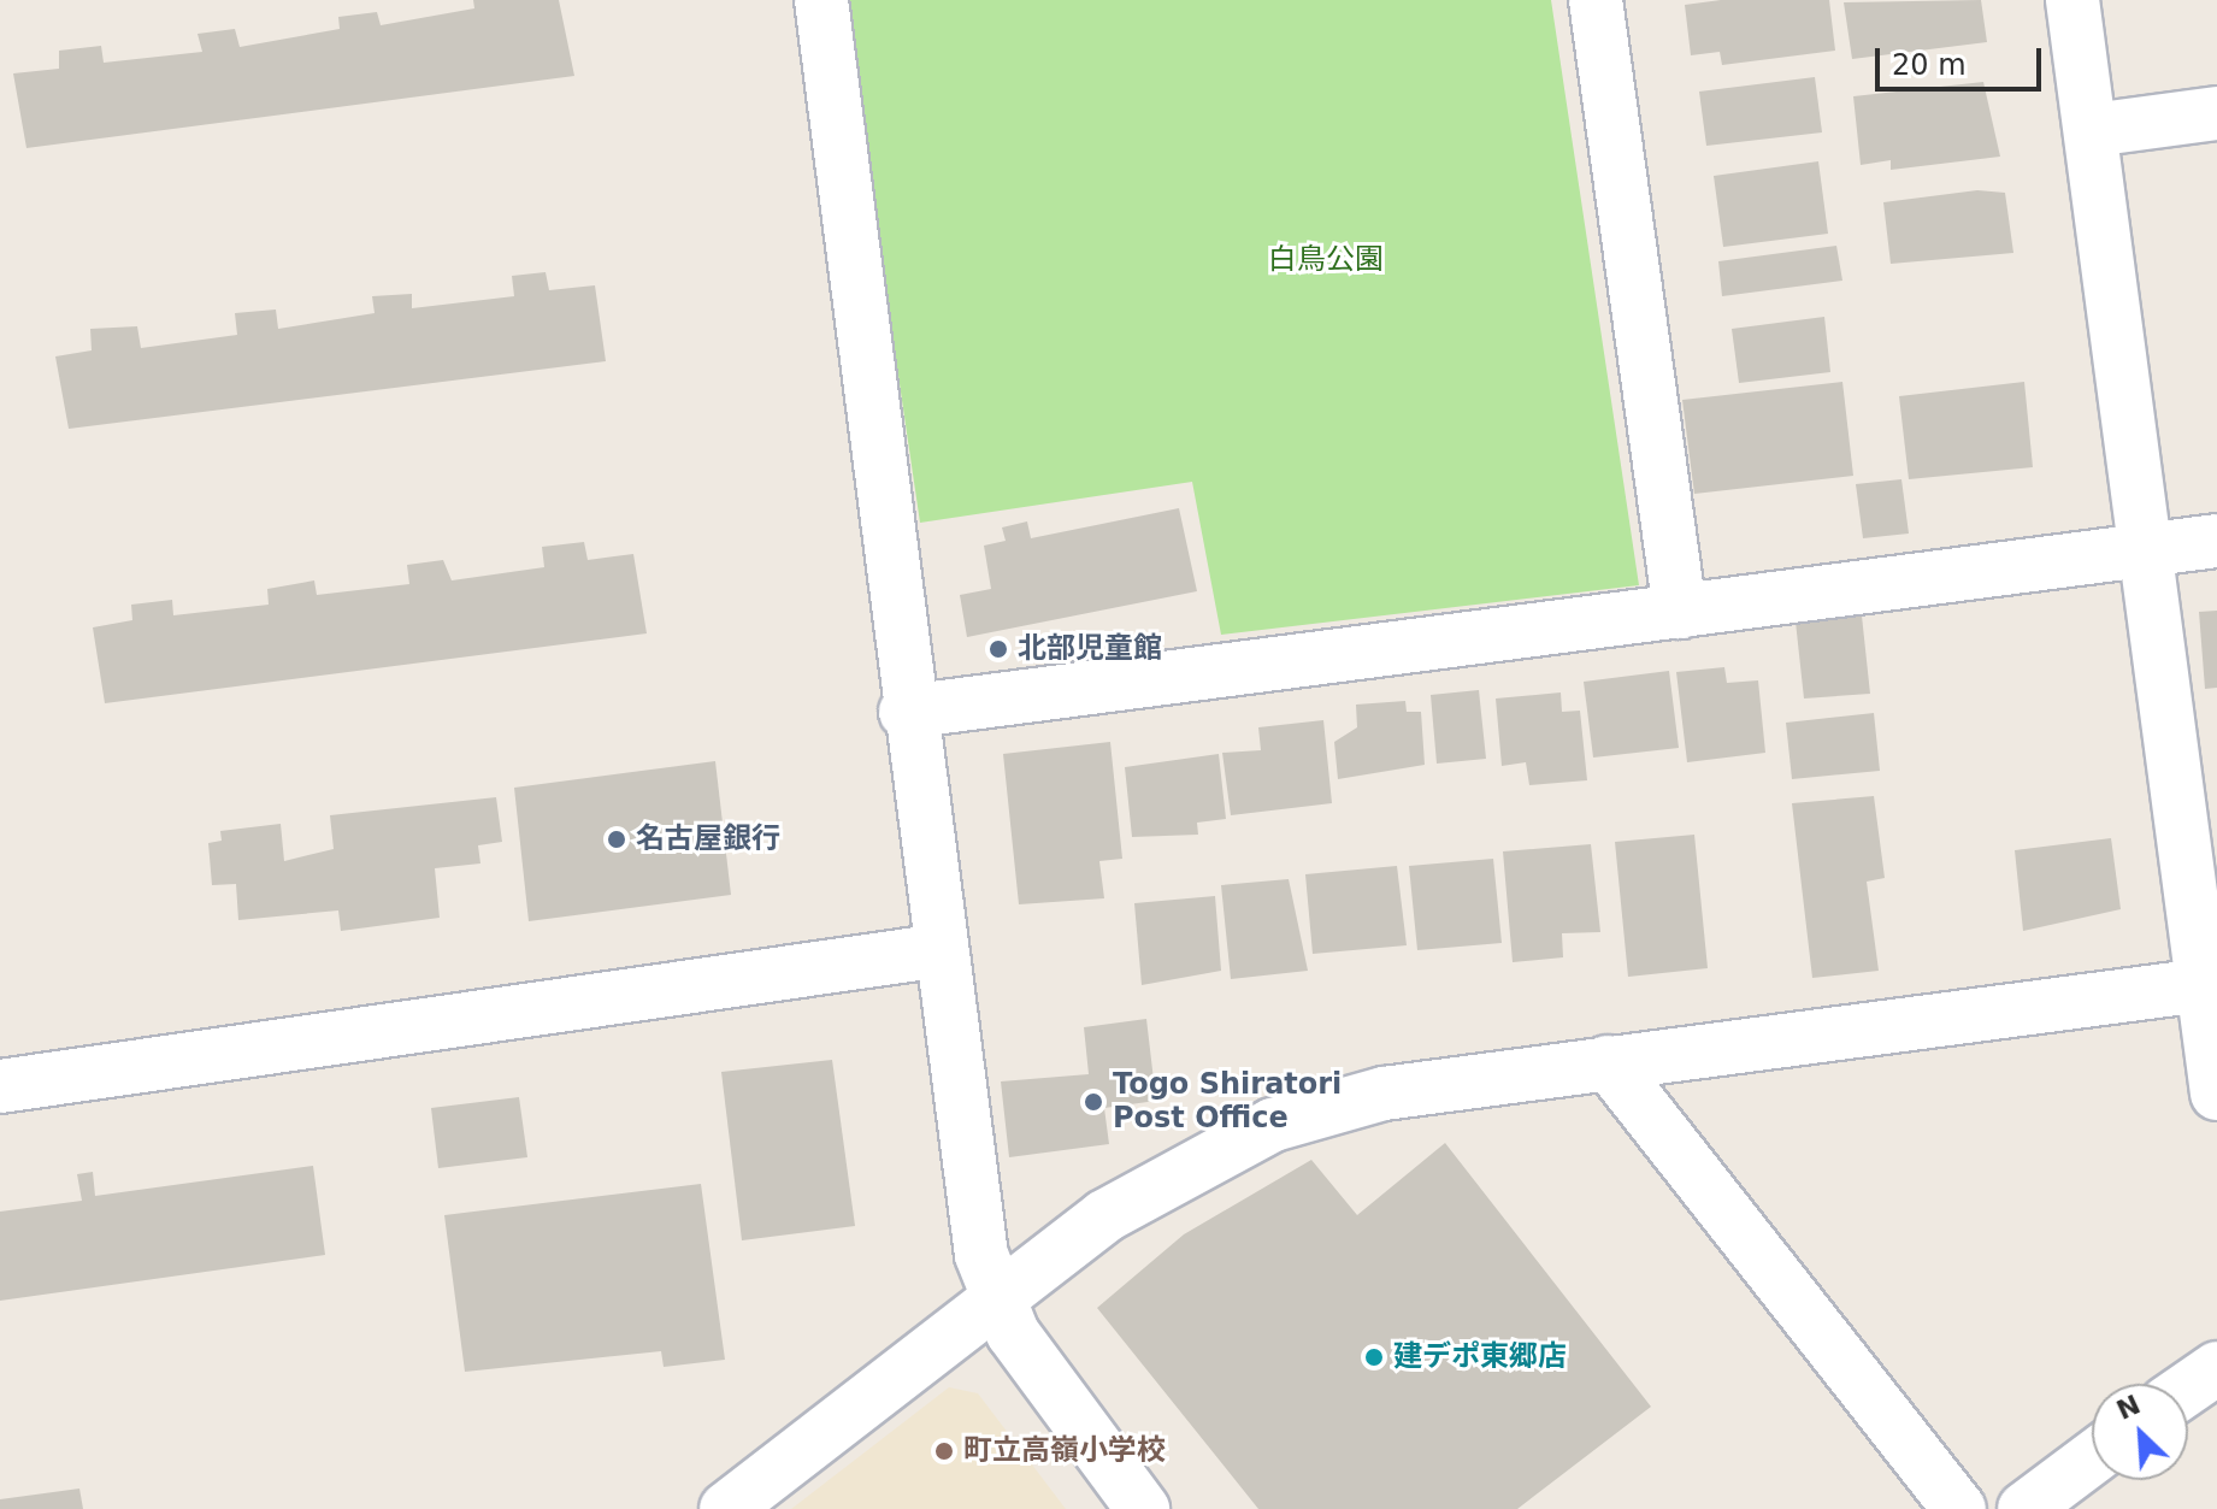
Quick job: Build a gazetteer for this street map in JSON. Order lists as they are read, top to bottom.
{
  "parks": ["白鳥公園"],
  "places": [
    "北部児童館",
    "名古屋銀行",
    "Togo Shiratori Post Office",
    "建デポ東郷店",
    "町立高嶺小学校"
  ],
  "scale_bar": "20 m",
  "north": "top left"
}
